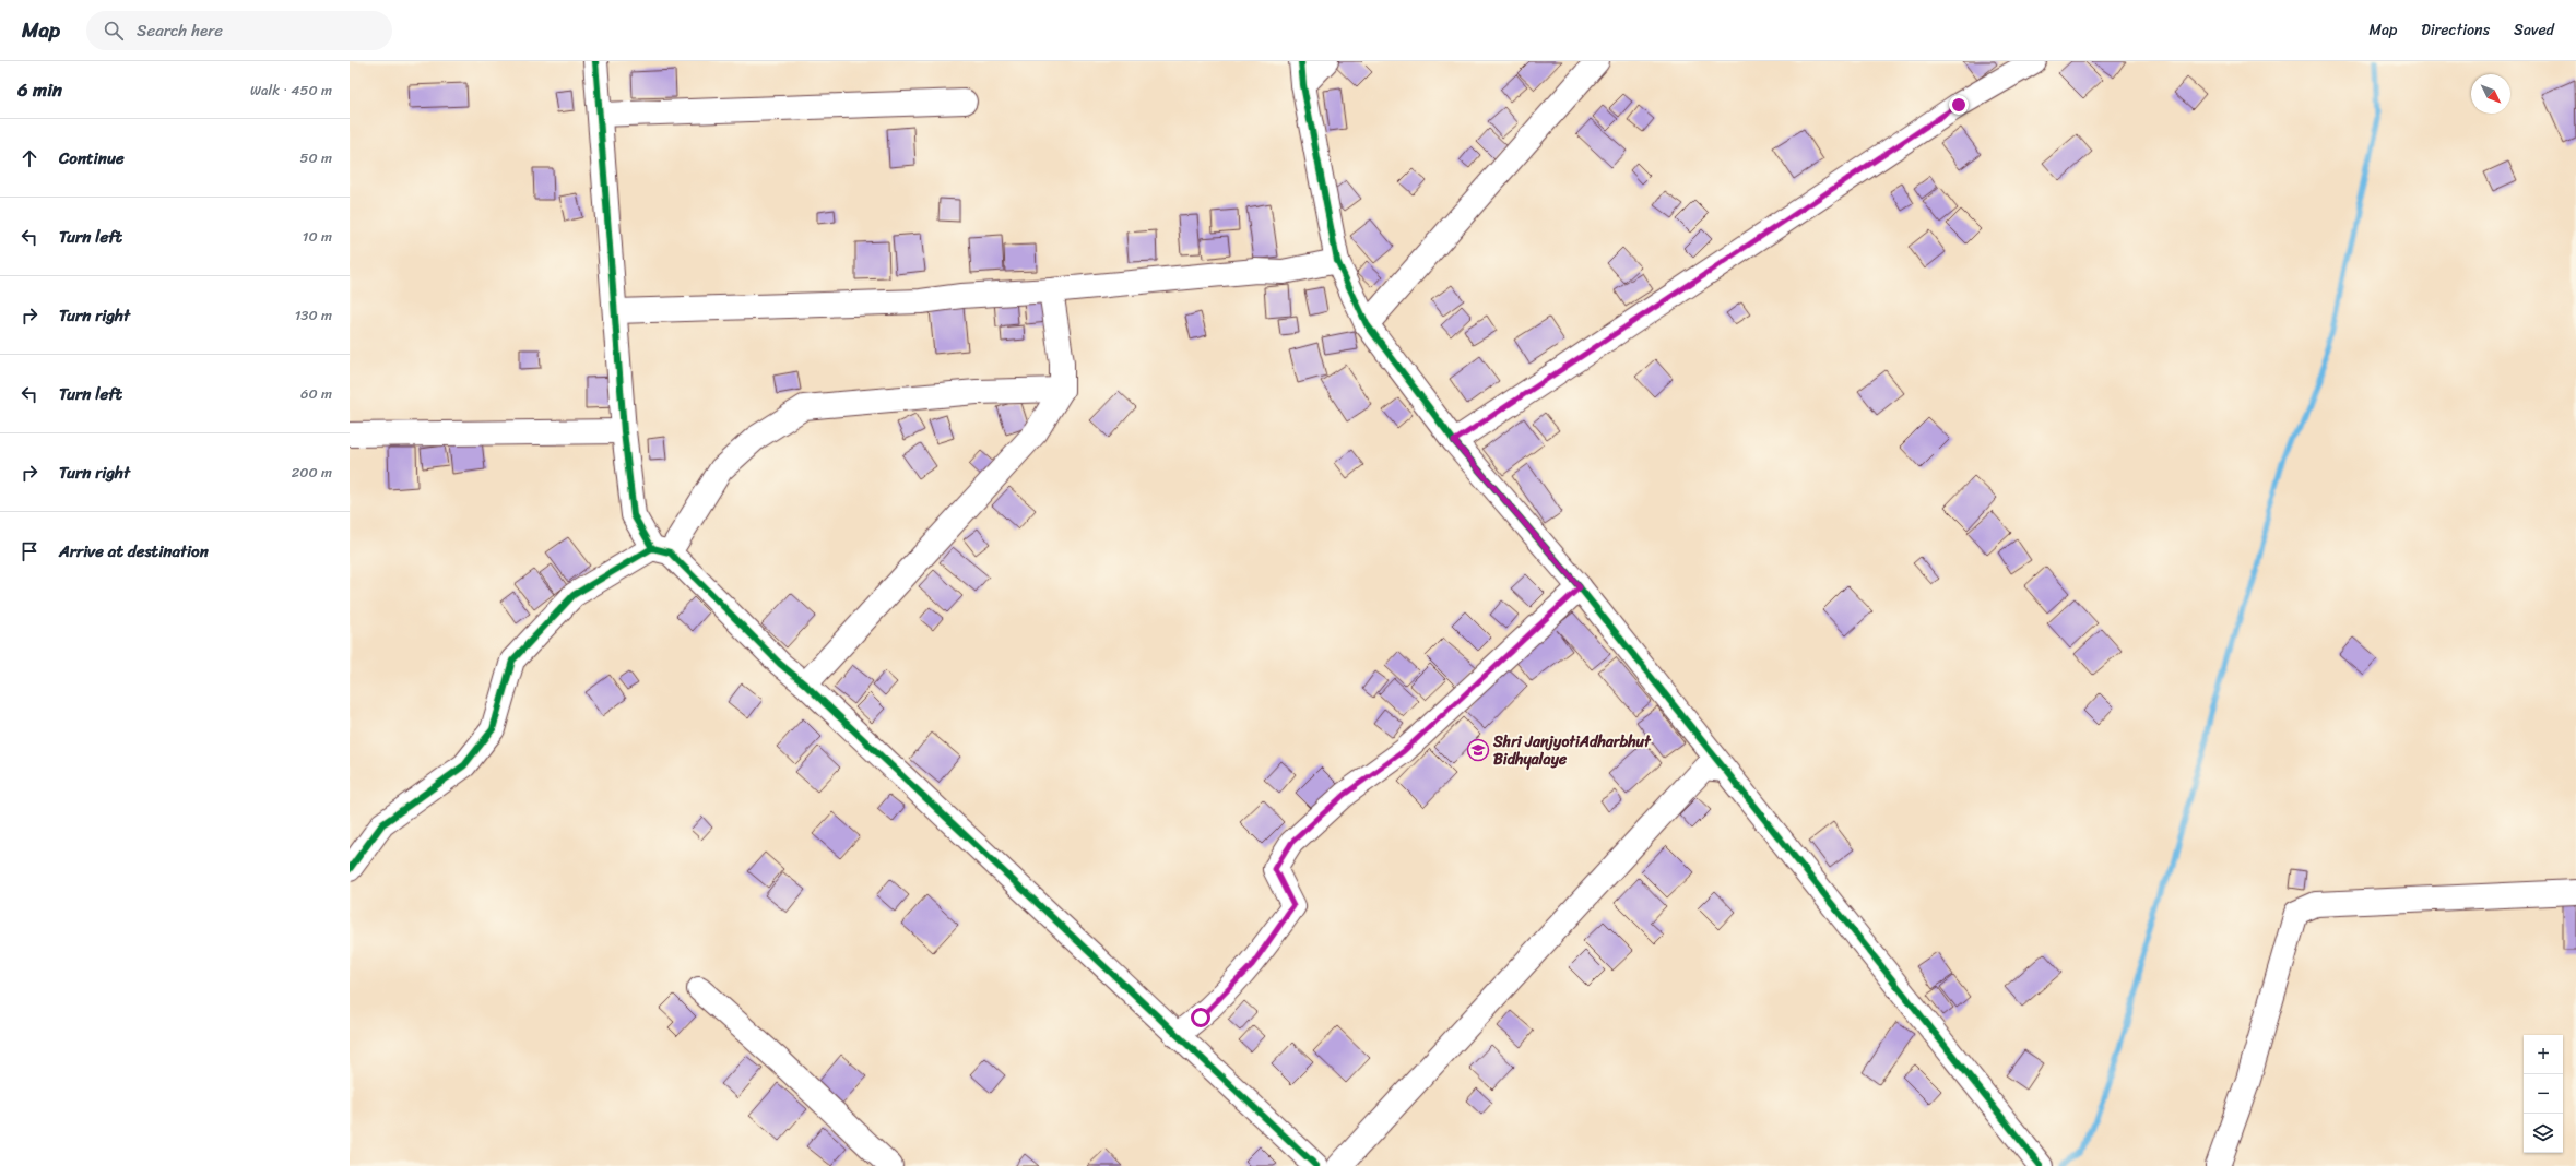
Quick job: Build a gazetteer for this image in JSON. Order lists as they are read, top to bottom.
{
  "places": {
    "school or university": ["Shri JanjyotiAdharbhut Bidhyalaye"]
  },
  "north": "bottom right",
  "page": {
    "header": "Map",
    "search": "Search here",
    "nav": ["Map", "Directions", "Saved"],
    "heading": ["6 min", "Walk · 450 m"],
    "list": [
      ["Continue", "50 m"],
      ["Turn left", "10 m"],
      ["Turn right", "130 m"],
      ["Turn left", "60 m"],
      ["Turn right", "200 m"],
      "Arrive at destination"
    ],
    "map_buttons": ["+", "−"]
  }
}
